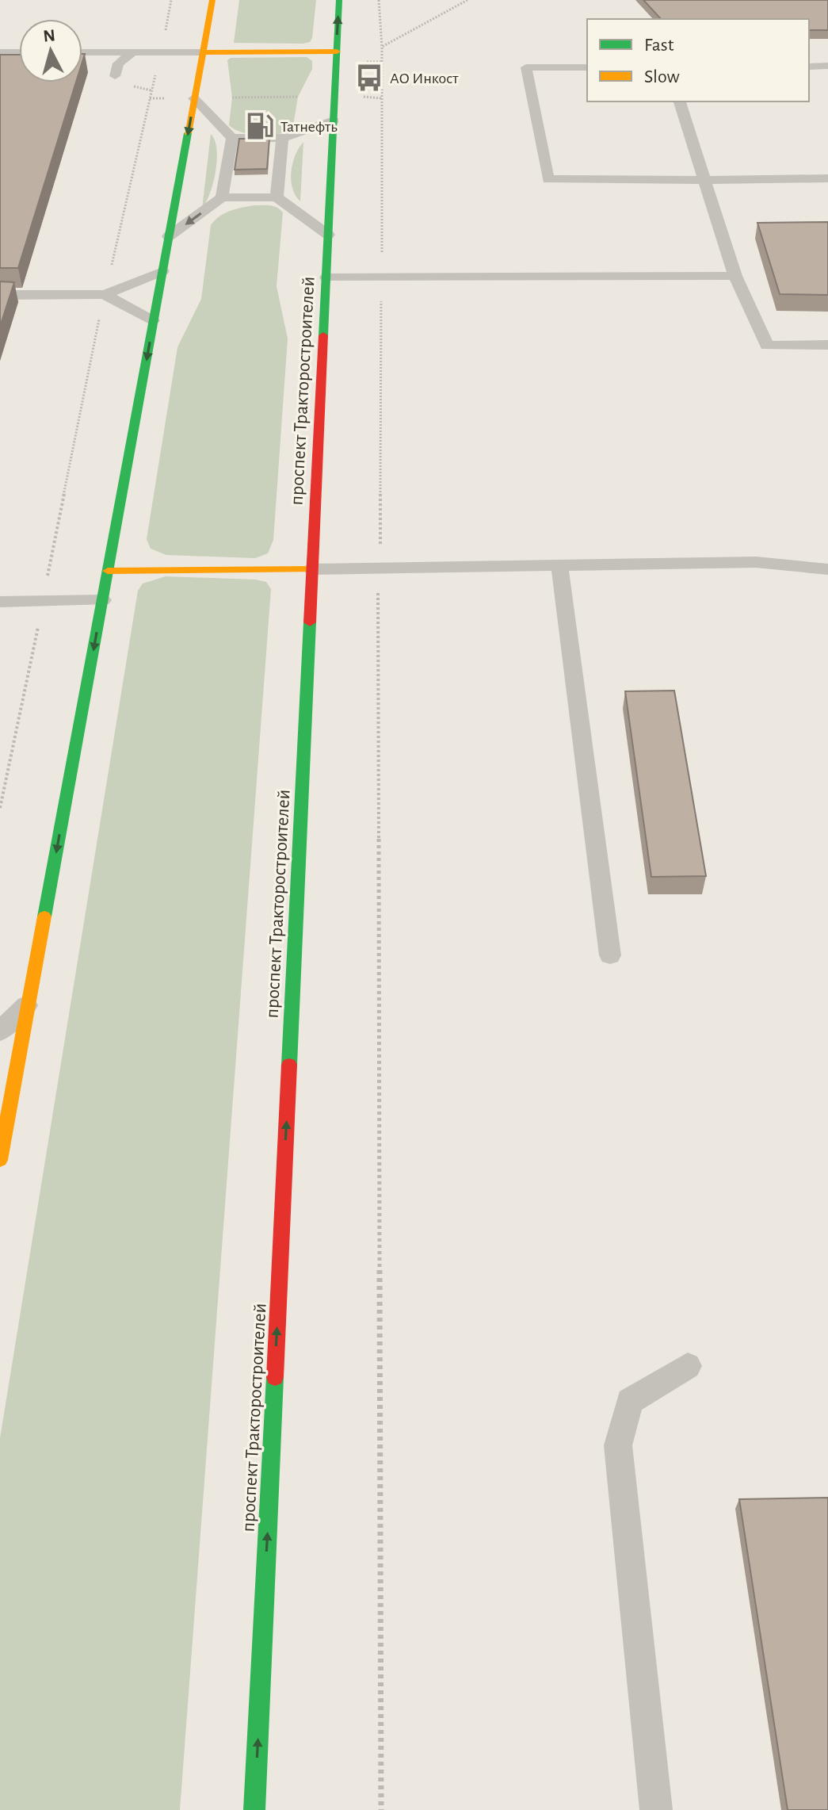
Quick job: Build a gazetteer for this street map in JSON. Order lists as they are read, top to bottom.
{
  "streets": {
    "main road": ["проспект Тракторостроителей"]
  },
  "one_way": ["проспект Тракторостроителей"],
  "places": {
    "bus stop": ["АО Инкост"],
    "fuel station": ["Татнефть"]
  },
  "legend": ["Fast", "Slow"],
  "north": "top"
}
